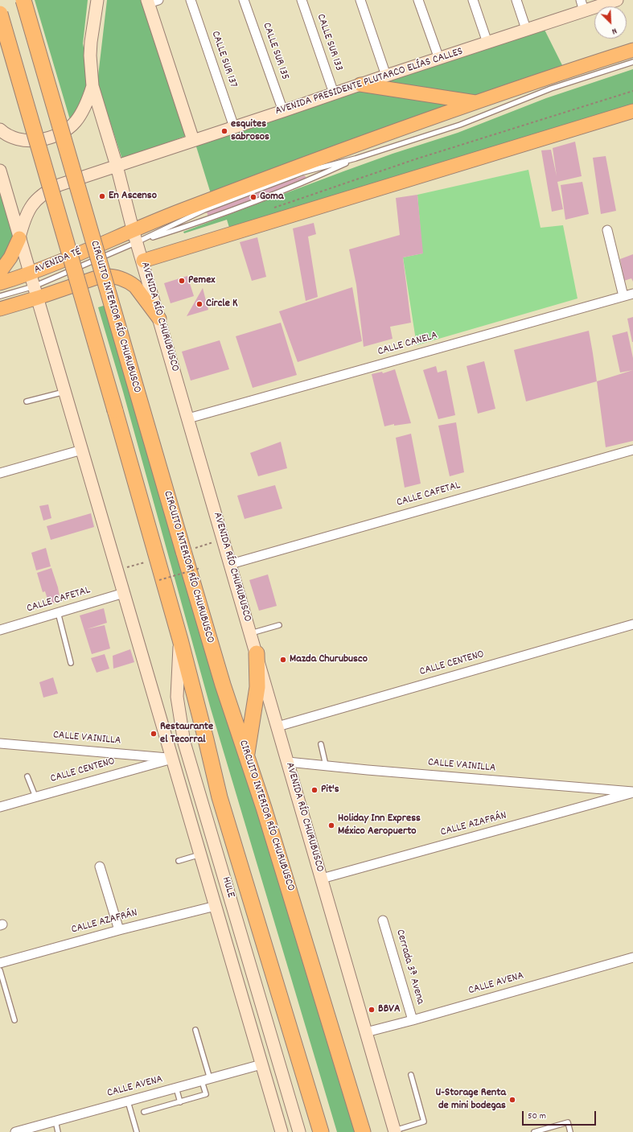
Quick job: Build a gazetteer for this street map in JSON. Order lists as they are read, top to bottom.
{
  "streets": {
    "highway": ["CIRCUITO INTERIOR RÍO CHURUBUSCO"],
    "main road": [
      "AVENIDA PRESIDENTE PLUTARCO ELÍAS CALLES",
      "AVENIDA TÉ",
      "AVENIDA RÍO CHURUBUSCO",
      "HULE"
    ],
    "street": [
      "CALLE SUR 133",
      "CALLE SUR 135",
      "CALLE SUR 137",
      "CALLE CANELA",
      "CALLE CAFETAL",
      "CALLE CENTENO",
      "CALLE VAINILLA",
      "CALLE AZAFRÁN",
      "Cerrada 3ª Avena",
      "CALLE AVENA"
    ]
  },
  "crossings": [
    ["CALLE SUR 133", "AVENIDA PRESIDENTE PLUTARCO ELÍAS CALLES"],
    ["CALLE SUR 135", "AVENIDA PRESIDENTE PLUTARCO ELÍAS CALLES"],
    ["CALLE SUR 137", "AVENIDA PRESIDENTE PLUTARCO ELÍAS CALLES"],
    ["AVENIDA PRESIDENTE PLUTARCO ELÍAS CALLES", "AVENIDA RÍO CHURUBUSCO"],
    ["AVENIDA TÉ", "AVENIDA RÍO CHURUBUSCO"],
    ["AVENIDA RÍO CHURUBUSCO", "CALLE CANELA"],
    ["AVENIDA RÍO CHURUBUSCO", "CALLE CAFETAL"],
    ["AVENIDA RÍO CHURUBUSCO", "CALLE CENTENO"],
    ["AVENIDA RÍO CHURUBUSCO", "CALLE VAINILLA"],
    ["AVENIDA RÍO CHURUBUSCO", "CALLE AZAFRÁN"],
    ["AVENIDA RÍO CHURUBUSCO", "CALLE AVENA"],
    ["CALLE CENTENO", "CALLE VAINILLA"],
    ["CALLE VAINILLA", "CALLE AZAFRÁN"],
    ["Cerrada 3ª Avena", "CALLE AVENA"]
  ],
  "places": [
    "esquites sabrosos",
    "En Ascenso",
    "Goma",
    "Pemex",
    "Circle K",
    "Mazda Churubusco",
    "Restaurante el Tecorral",
    "Pit's",
    "Holiday Inn Express México Aeropuerto",
    "BBVA",
    "U-Storage Renta de mini bodegas"
  ],
  "scale_bar": "50 m",
  "north": "bottom right"
}
